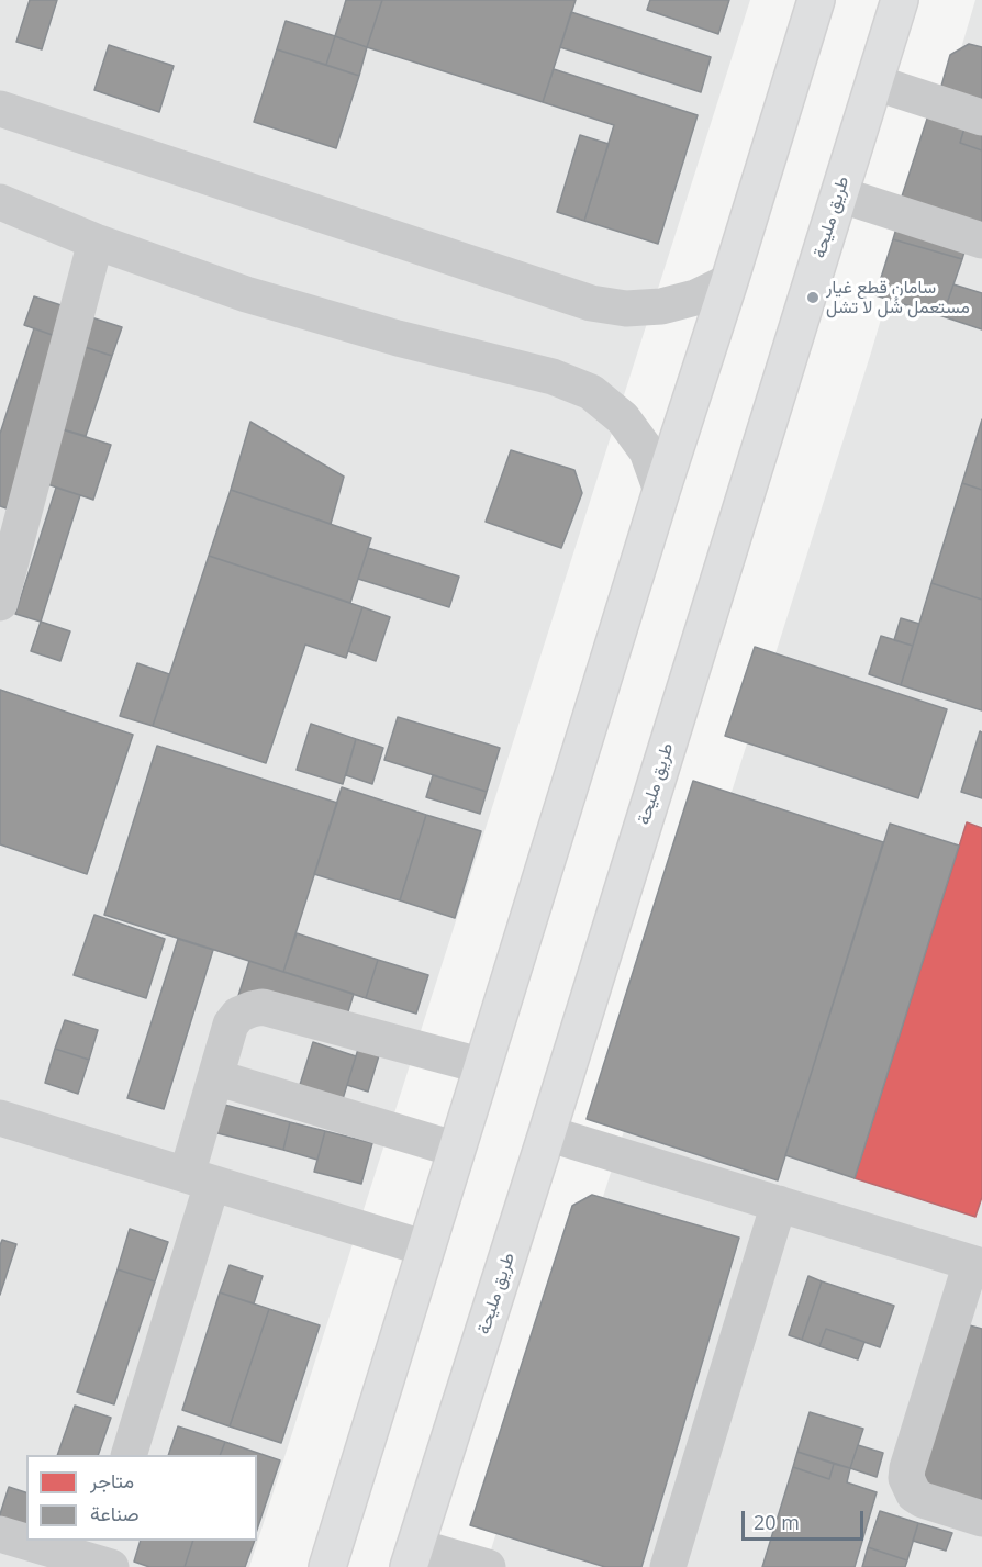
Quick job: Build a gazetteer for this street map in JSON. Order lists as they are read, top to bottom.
{
  "streets": {
    "main road": ["طريق مليحة"]
  },
  "places": ["سامان قطع غيار مستعمل شُل لا تشل"],
  "legend": ["متاجر", "صناعة"],
  "scale_bar": "20 m"
}
